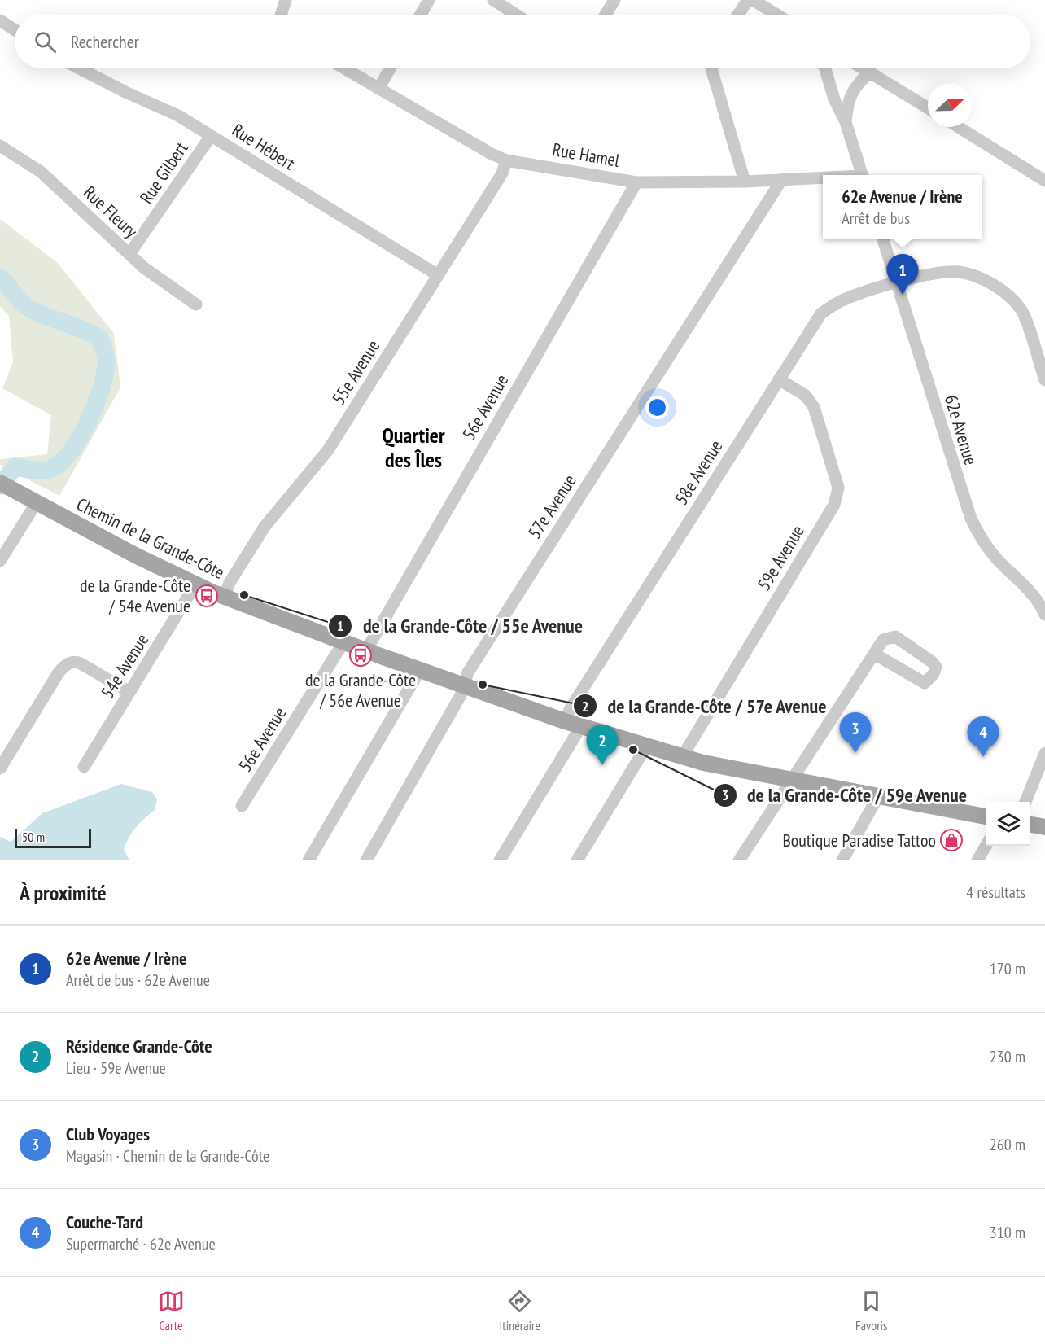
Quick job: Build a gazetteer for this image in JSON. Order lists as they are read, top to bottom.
{
  "streets": {
    "main road": ["Chemin de la Grande-Côte"],
    "street": [
      "Rue Hébert",
      "Rue Hamel",
      "Rue Gilbert",
      "Rue Fleury",
      "55e Avenue",
      "56e Avenue",
      "62e Avenue",
      "58e Avenue",
      "57e Avenue",
      "59e Avenue",
      "54e Avenue"
    ]
  },
  "crossings": [
    ["Rue Hébert", "Rue Gilbert"],
    ["Rue Hébert", "55e Avenue"],
    ["Rue Hamel", "55e Avenue"],
    ["Rue Hamel", "56e Avenue"],
    ["Rue Hamel", "57e Avenue"],
    ["Rue Gilbert", "Rue Fleury"],
    ["55e Avenue", "Chemin de la Grande-Côte"],
    ["56e Avenue", "Chemin de la Grande-Côte"],
    ["62e Avenue", "58e Avenue"],
    ["58e Avenue", "Chemin de la Grande-Côte"],
    ["58e Avenue", "59e Avenue"],
    ["57e Avenue", "Chemin de la Grande-Côte"],
    ["Chemin de la Grande-Côte", "59e Avenue"],
    ["Chemin de la Grande-Côte", "54e Avenue"]
  ],
  "districts": ["Quartier des Îles"],
  "places": {
    "other": ["de la Grande-Côte / 55e Avenue", "de la Grande-Côte / 57e Avenue", "de la Grande-Côte / 59e Avenue"],
    "bus stop": ["de la Grande-Côte / 54e Avenue", "de la Grande-Côte / 56e Avenue"],
    "shop": ["Boutique Paradise Tattoo"]
  },
  "scale_bar": "50 m",
  "north": "top right",
  "page": {
    "search": "Rechercher",
    "popup": ["62e Avenue / Irène", "Arrêt de bus"],
    "pins": [
      "1",
      "3",
      "4",
      "2"
    ],
    "scale": "50 m",
    "heading": ["À proximité", "4 résultats"],
    "list": [
      {
        "mark": "1",
        "name": "62e Avenue / Irène",
        "note": "Arrêt de bus · 62e Avenue",
        "value": "170 m"
      },
      {
        "mark": "2",
        "name": "Résidence Grande-Côte",
        "note": "Lieu · 59e Avenue",
        "value": "230 m"
      },
      {
        "mark": "3",
        "name": "Club Voyages",
        "note": "Magasin · Chemin de la Grande-Côte",
        "value": "260 m"
      },
      {
        "mark": "4",
        "name": "Couche-Tard",
        "note": "Supermarché · 62e Avenue",
        "value": "310 m"
      }
    ],
    "nav": ["Carte", "Itinéraire", "Favoris"]
  }
}
